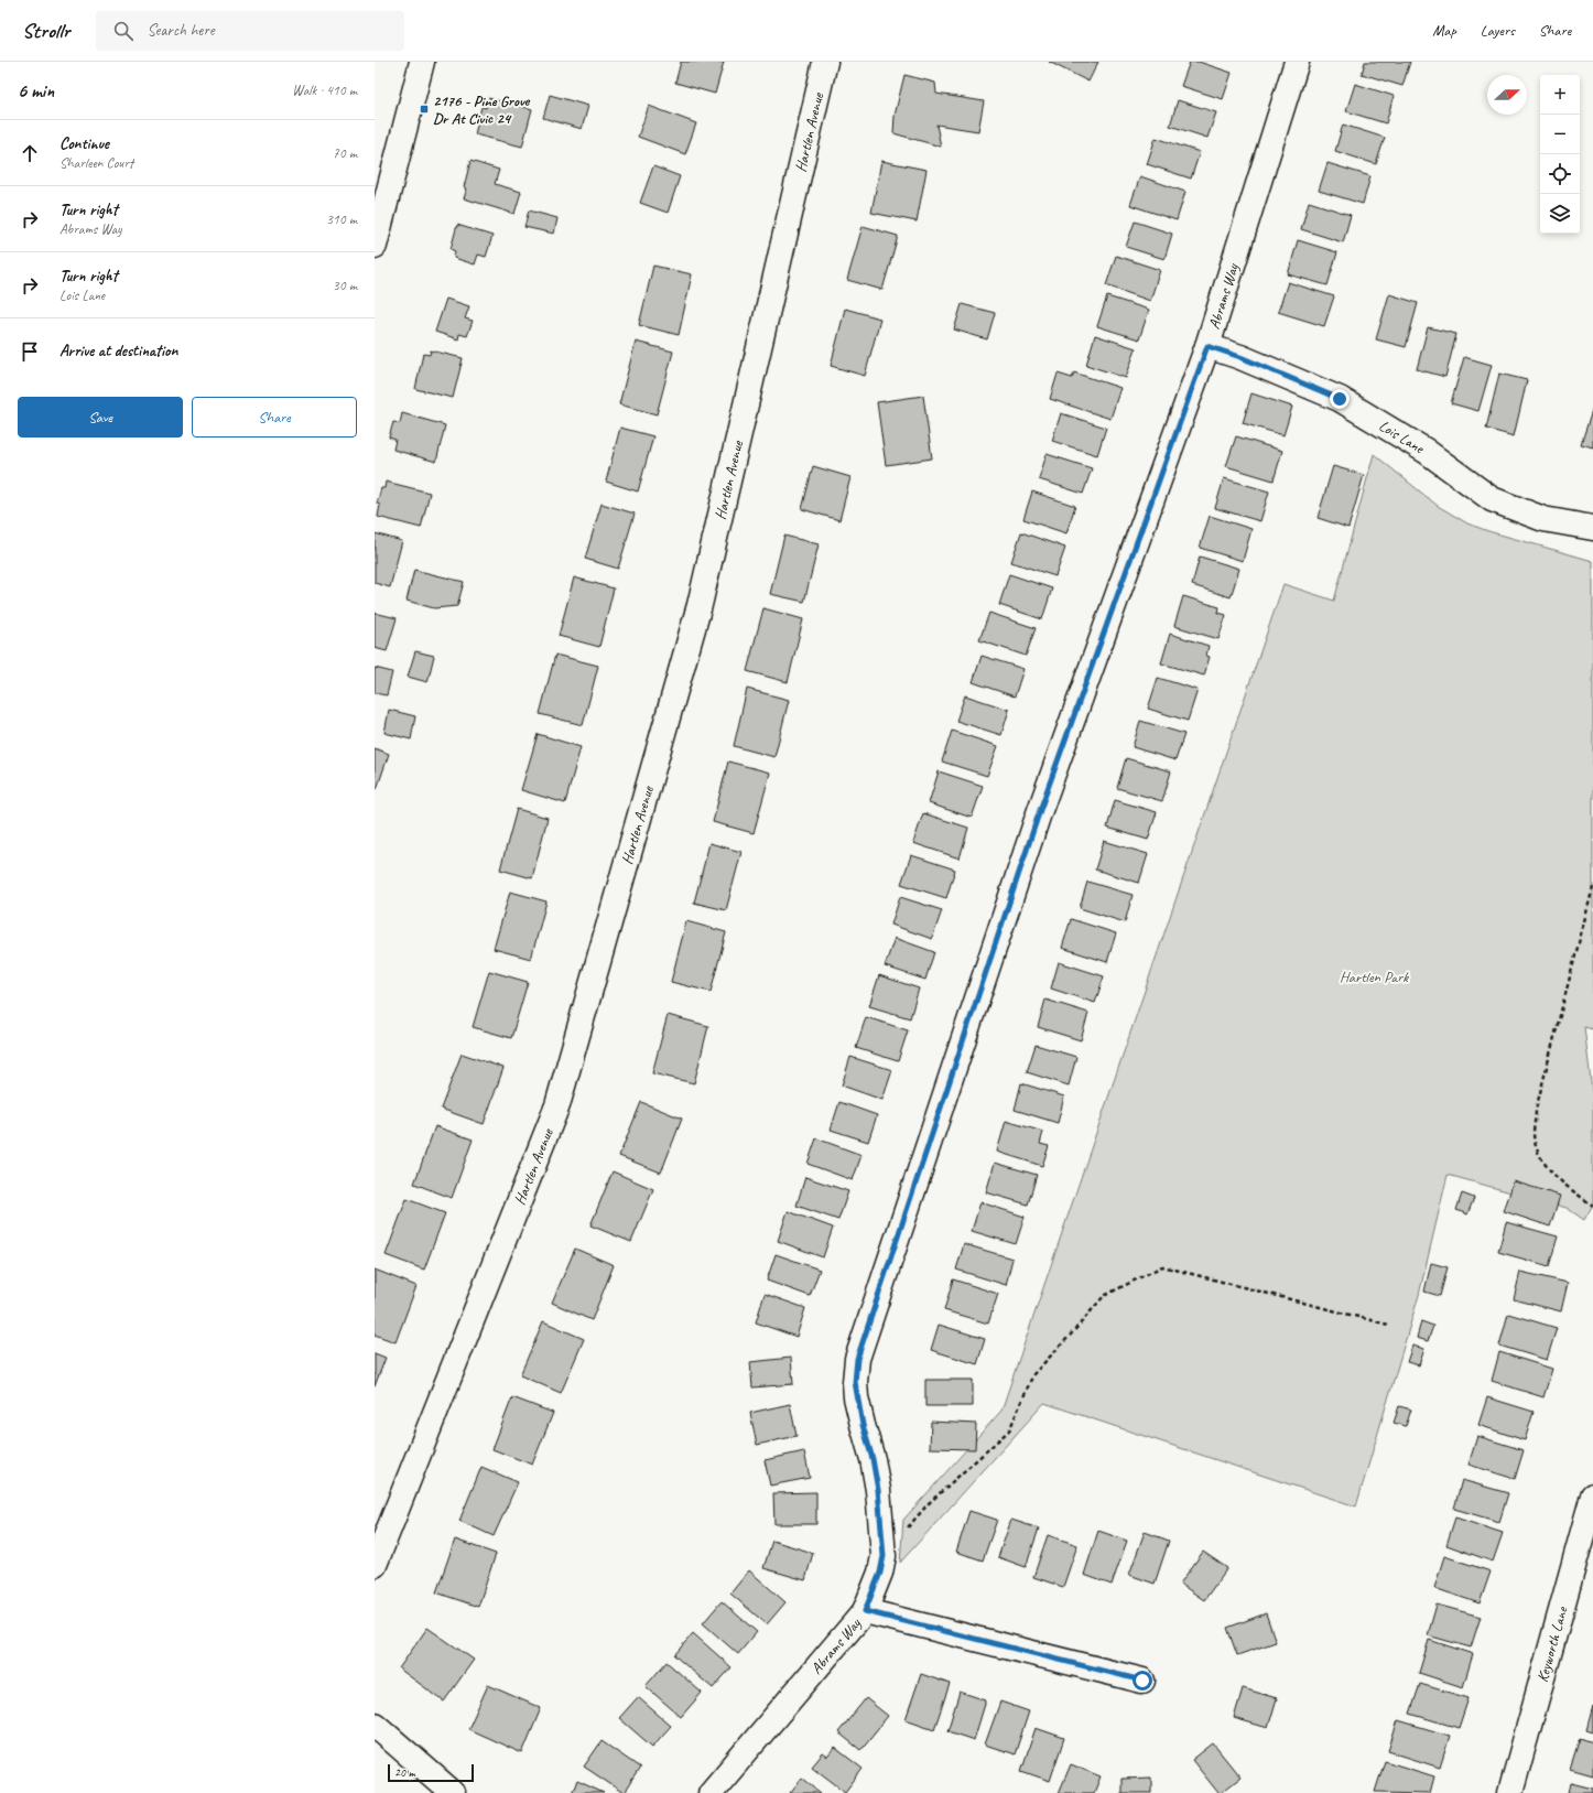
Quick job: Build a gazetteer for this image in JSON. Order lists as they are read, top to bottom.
{
  "streets": {
    "street": [
      "Hartlen Avenue",
      "Abrams Way",
      "Lois Lane",
      "Keyworth Lane"
    ]
  },
  "crossings": [
    ["Abrams Way", "Lois Lane"]
  ],
  "parks": ["Hartlen Park"],
  "places": {
    "transit": ["2176 - Pine Grove Dr At Civic 24"]
  },
  "scale_bar": "20 m",
  "north": "right",
  "page": {
    "header": "Strollr",
    "search": "Search here",
    "nav": ["Map", "Layers", "Share"],
    "heading": ["6 min", "Walk · 410 m"],
    "map_buttons": ["+", "−"],
    "list": [
      ["Continue", "Sharleen Court", "70 m"],
      ["Turn right", "Abrams Way", "310 m"],
      ["Turn right", "Lois Lane", "30 m"],
      "Arrive at destination"
    ],
    "buttons": ["Save", "Share"],
    "scale": "20 m"
  }
}
